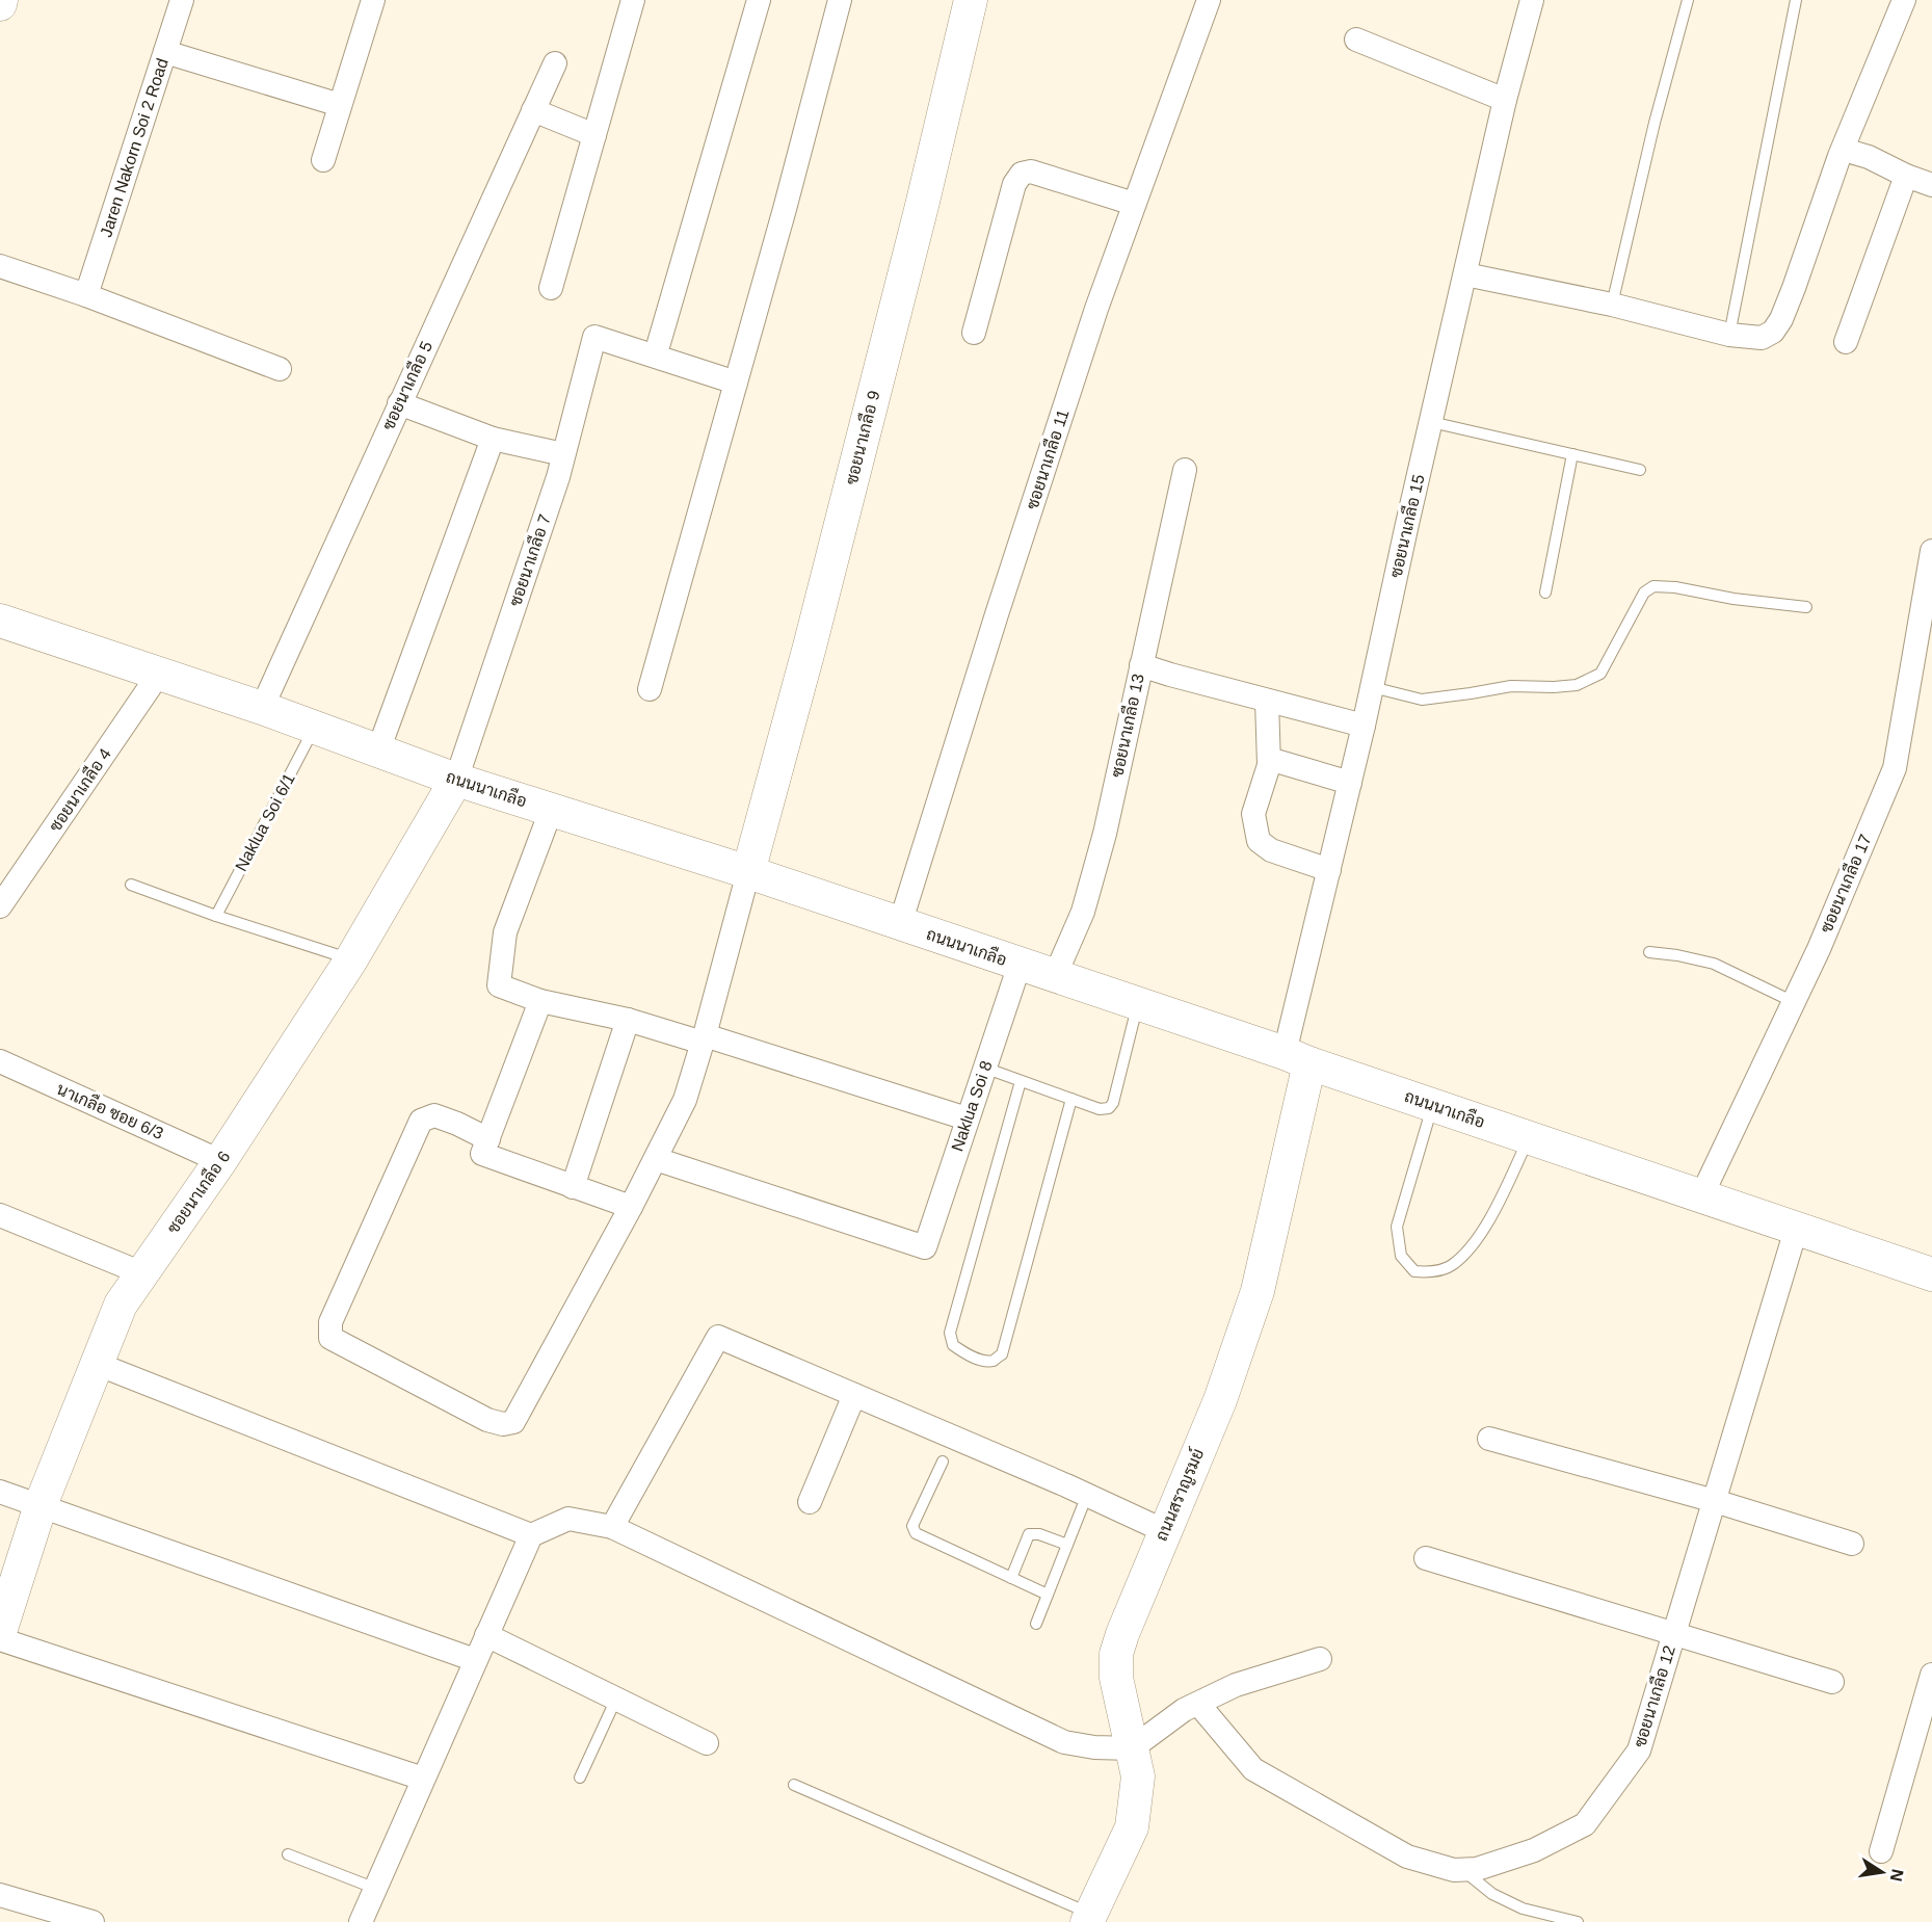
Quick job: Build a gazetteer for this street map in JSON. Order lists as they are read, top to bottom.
{
  "streets": {
    "street": [
      "Jaren Nakorn Soi 2 Road",
      "ซอยนาเกลือ 5",
      "ซอยนาเกลือ 9",
      "ซอยนาเกลือ 11",
      "ซอยนาเกลือ 15",
      "ซอยนาเกลือ 7",
      "ซอยนาเกลือ 13",
      "ถนนนาเกลือ",
      "ซอยนาเกลือ 4",
      "ซอยนาเกลือ 17",
      "Naklua Soi 8",
      "นาเกลือ ซอย 6/3",
      "ซอยนาเกลือ 6",
      "ถนนสราญรมย์",
      "ซอยนาเกลือ 12"
    ],
    "lane": ["Naklua Soi 6/1"]
  },
  "crossings": [
    ["ซอยนาเกลือ 5", "ถนนนาเกลือ"],
    ["ซอยนาเกลือ 9", "ถนนนาเกลือ"],
    ["ซอยนาเกลือ 11", "ถนนนาเกลือ"],
    ["ซอยนาเกลือ 15", "ถนนนาเกลือ"],
    ["ซอยนาเกลือ 15", "ถนนสราญรมย์"],
    ["ซอยนาเกลือ 7", "ถนนนาเกลือ"],
    ["ซอยนาเกลือ 7", "ซอยนาเกลือ 6"],
    ["ซอยนาเกลือ 13", "ถนนนาเกลือ"],
    ["ถนนนาเกลือ", "ซอยนาเกลือ 4"],
    ["ถนนนาเกลือ", "Naklua Soi 6/1"],
    ["ถนนนาเกลือ", "ซอยนาเกลือ 17"],
    ["ถนนนาเกลือ", "Naklua Soi 8"],
    ["ถนนนาเกลือ", "ซอยนาเกลือ 6"],
    ["ถนนนาเกลือ", "ถนนสราญรมย์"],
    ["ถนนนาเกลือ", "ซอยนาเกลือ 12"],
    ["นาเกลือ ซอย 6/3", "ซอยนาเกลือ 6"]
  ],
  "north": "right"
}
